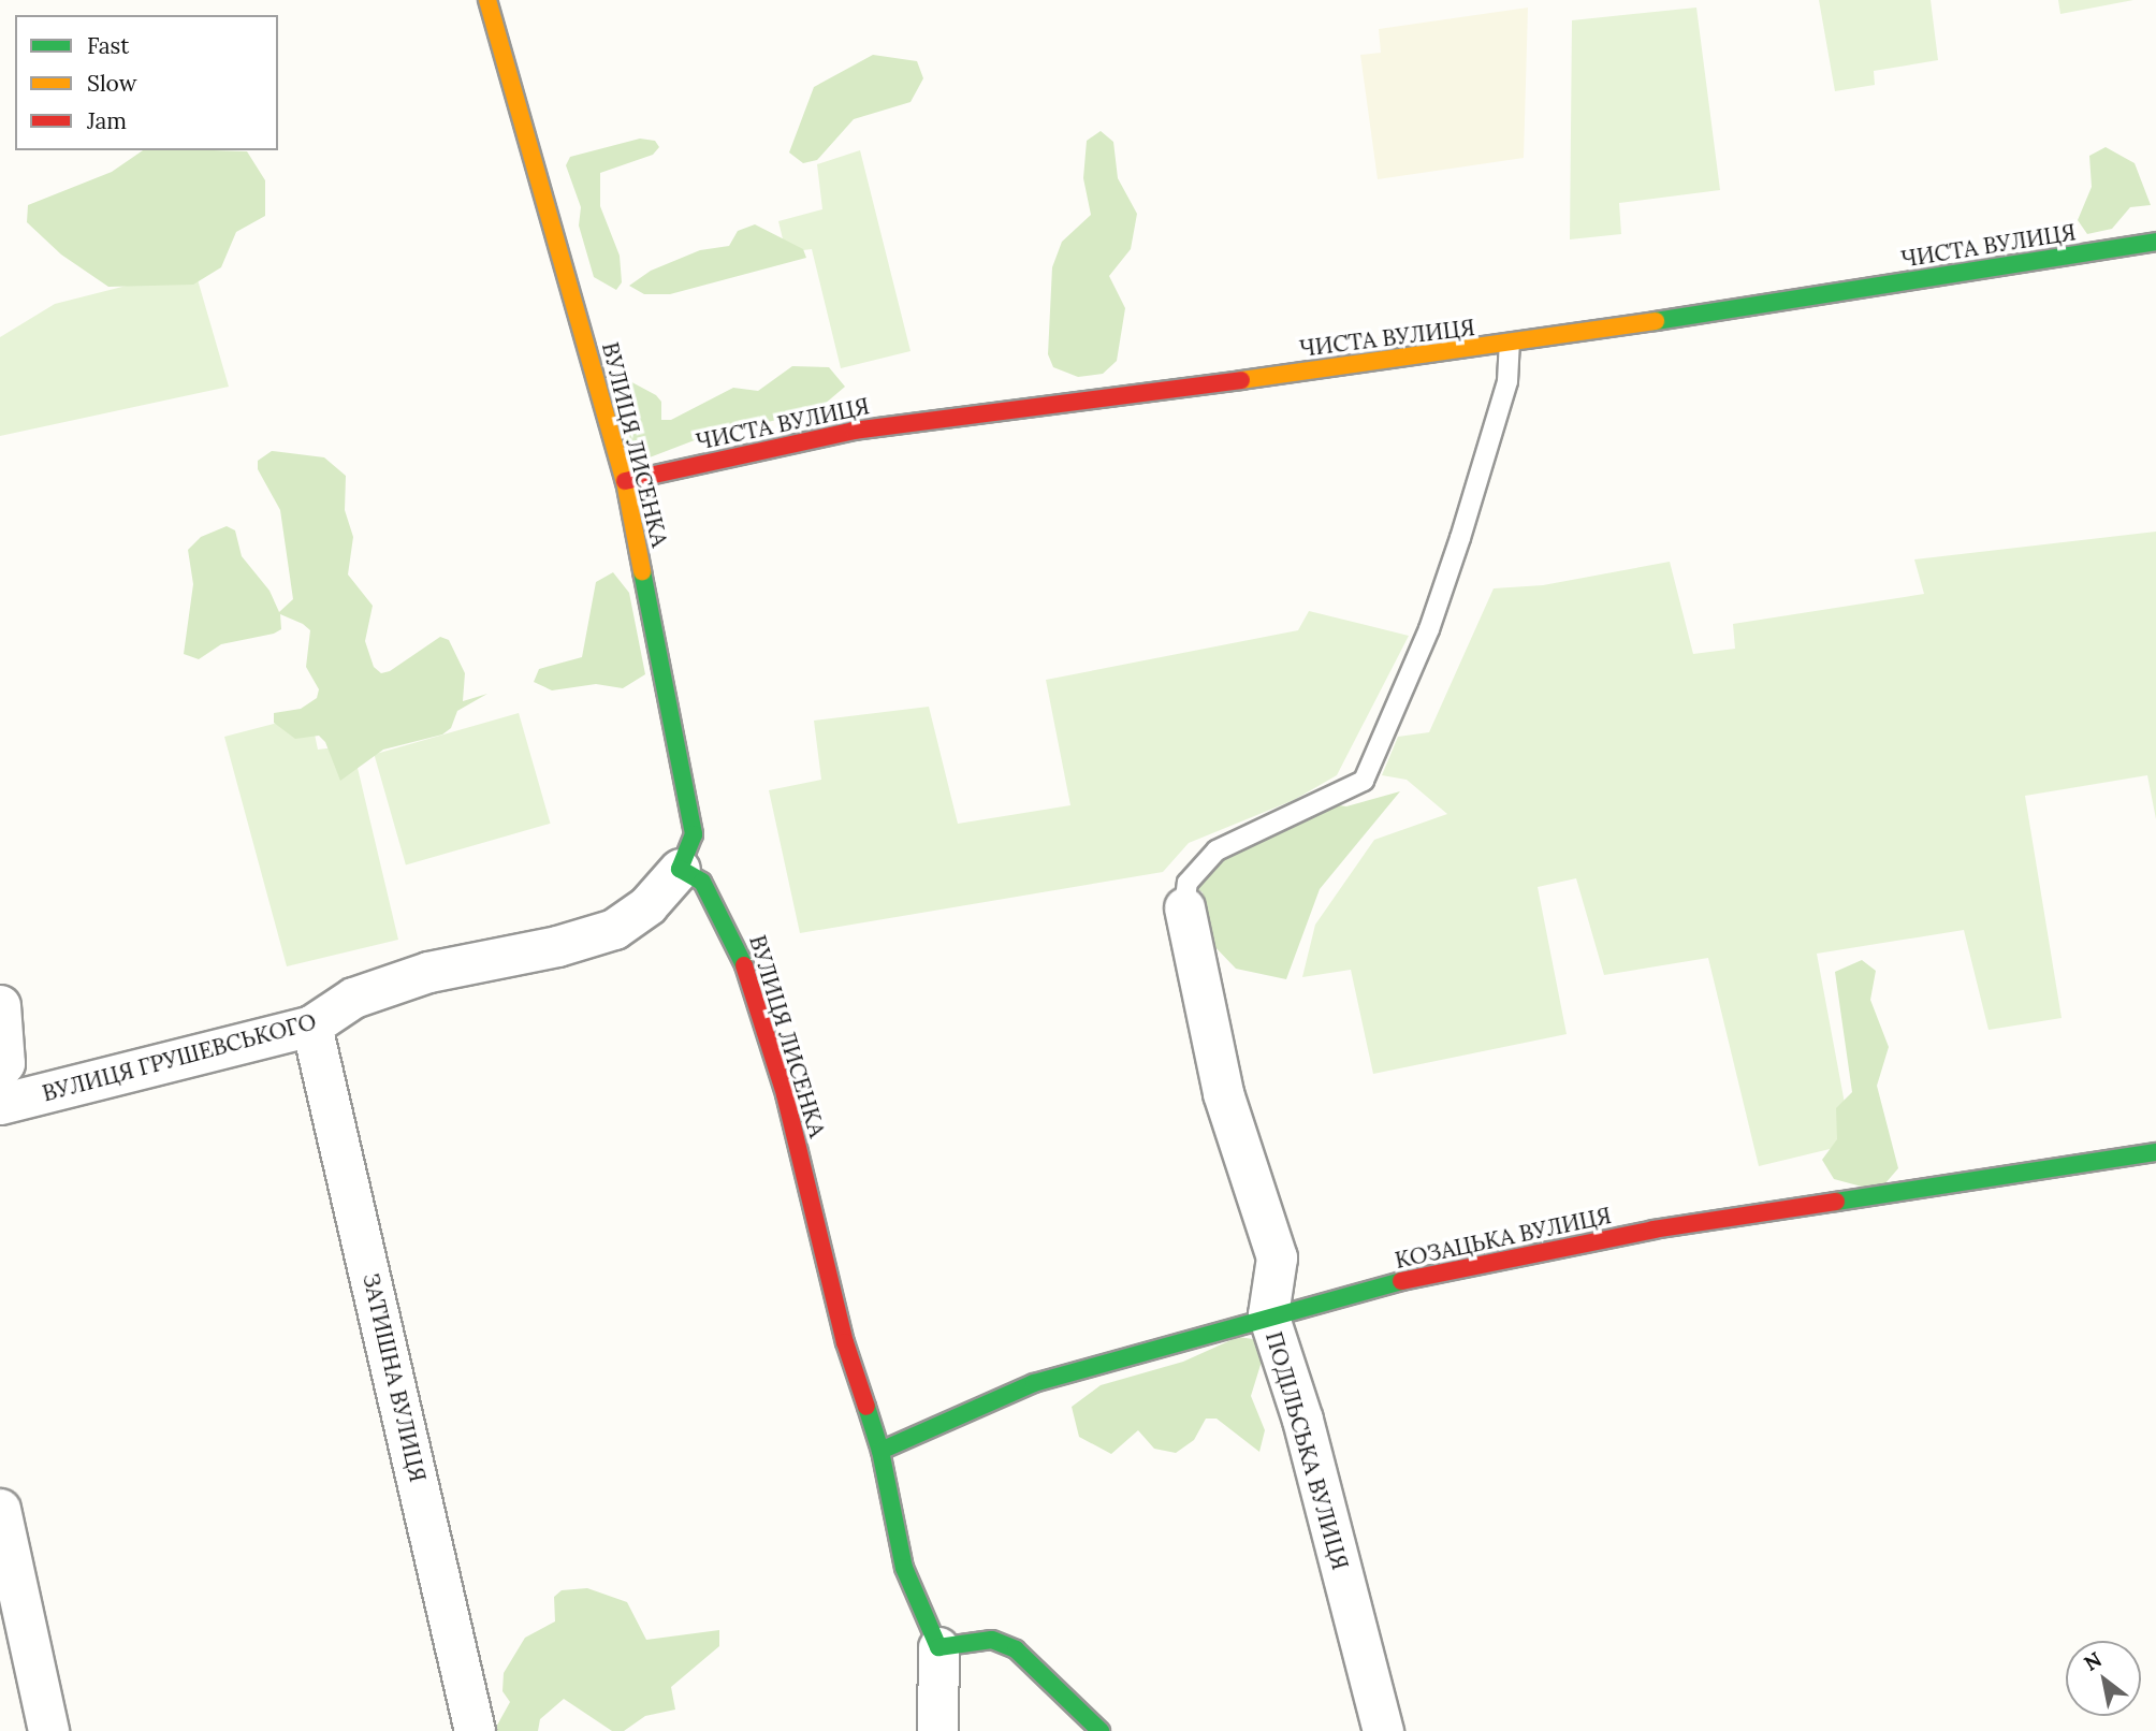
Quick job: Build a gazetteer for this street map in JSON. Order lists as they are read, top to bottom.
{
  "streets": {
    "street": [
      "ЧИСТА ВУЛИЦЯ",
      "ВУЛИЦЯ ЛИСЕНКА",
      "ВУЛИЦЯ ГРУШЕВСЬКОГО",
      "КОЗАЦЬКА ВУЛИЦЯ",
      "ЗАТИШНА ВУЛИЦЯ",
      "ПОДІЛЬСЬКА ВУЛИЦЯ"
    ]
  },
  "crossings": [
    ["ЧИСТА ВУЛИЦЯ", "ВУЛИЦЯ ЛИСЕНКА"],
    ["ВУЛИЦЯ ЛИСЕНКА", "ВУЛИЦЯ ГРУШЕВСЬКОГО"],
    ["ВУЛИЦЯ ЛИСЕНКА", "КОЗАЦЬКА ВУЛИЦЯ"],
    ["ВУЛИЦЯ ГРУШЕВСЬКОГО", "ЗАТИШНА ВУЛИЦЯ"],
    ["КОЗАЦЬКА ВУЛИЦЯ", "ПОДІЛЬСЬКА ВУЛИЦЯ"]
  ],
  "legend": ["Fast", "Slow", "Jam"],
  "north": "top left"
}
